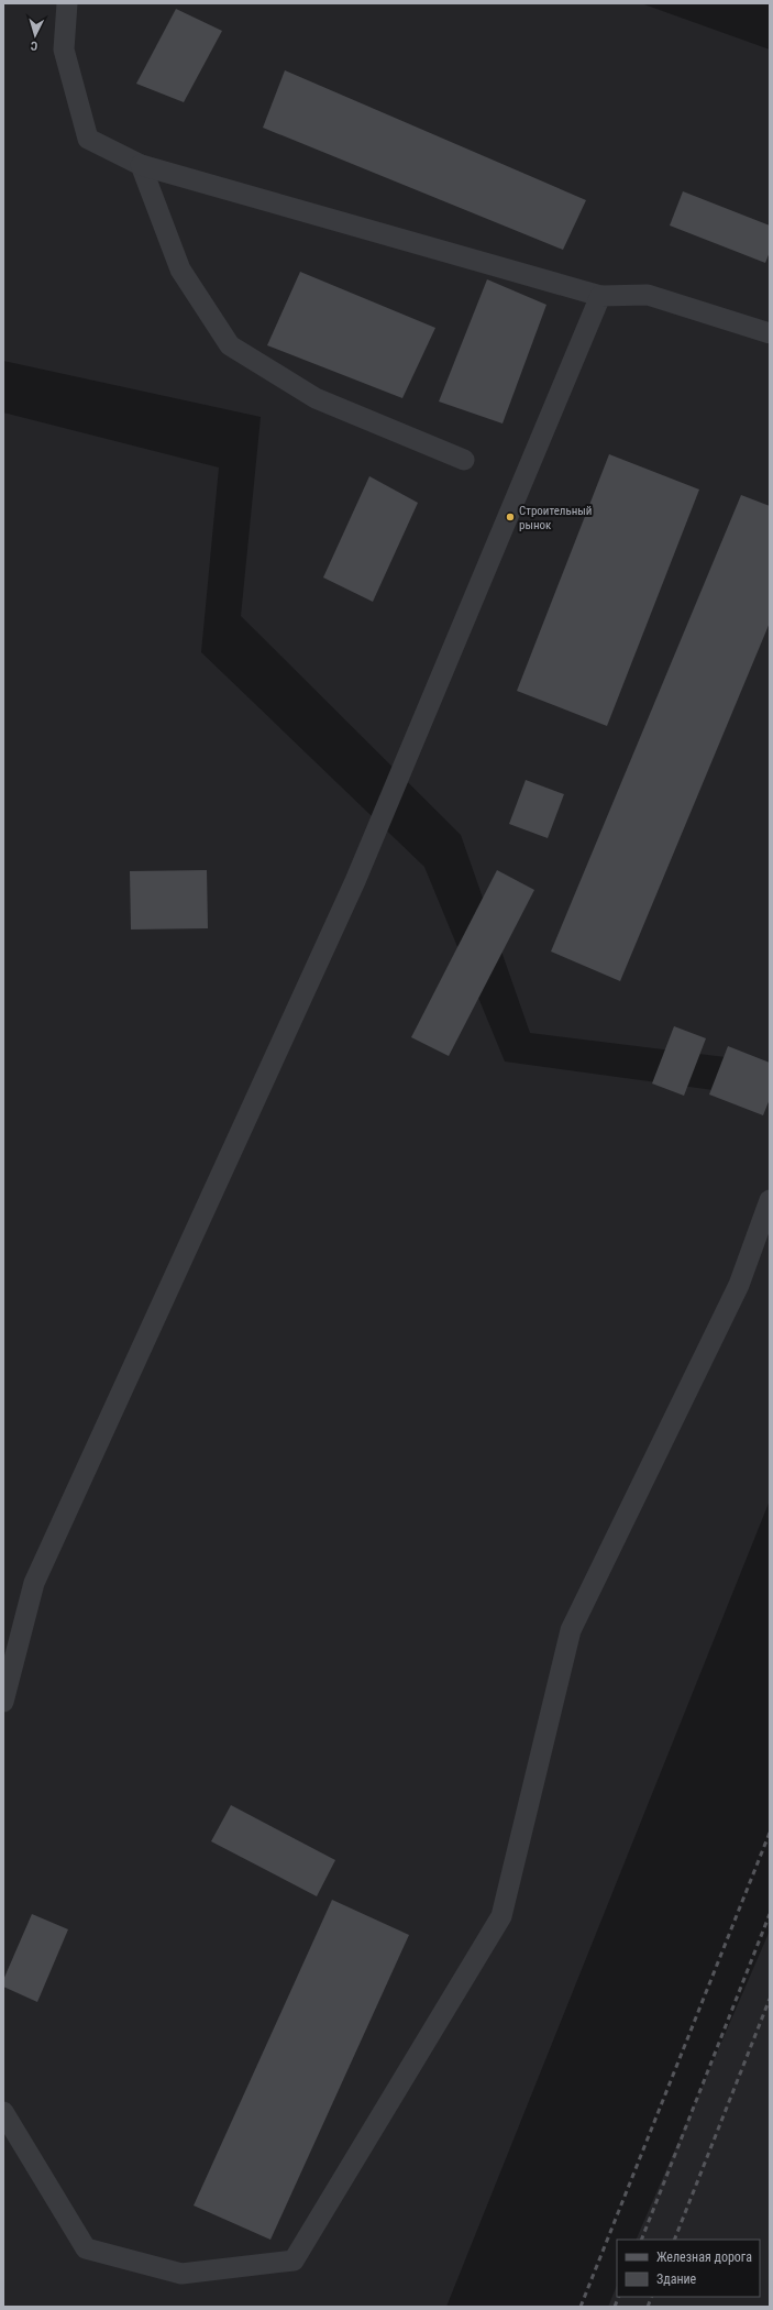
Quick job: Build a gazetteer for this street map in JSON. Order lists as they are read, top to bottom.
{
  "places": ["Строительный рынок"],
  "legend": ["Железная дорога", "Здание"],
  "north": "bottom"
}
